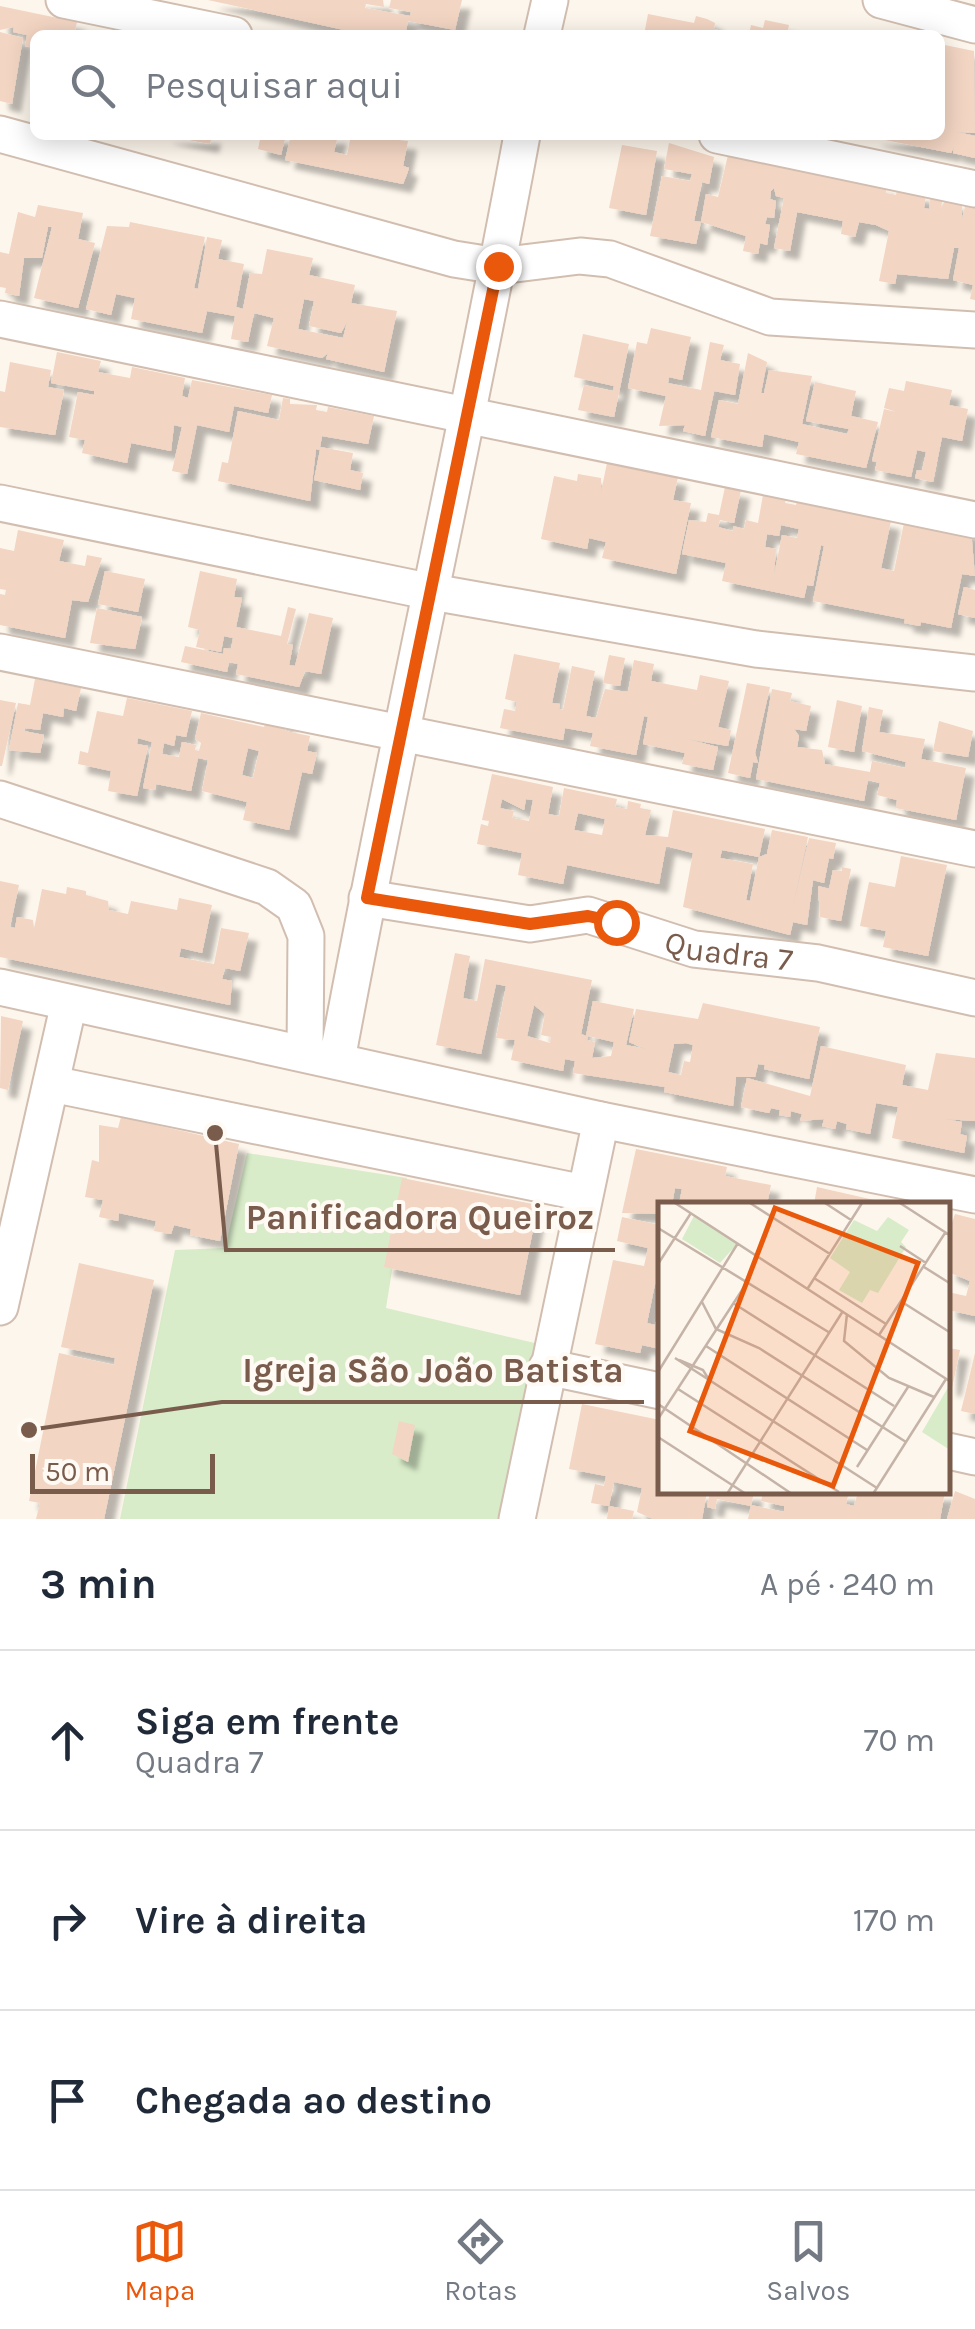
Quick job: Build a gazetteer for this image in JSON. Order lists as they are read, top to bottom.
{
  "streets": {
    "street": ["Quadra 7"]
  },
  "places": ["Panificadora Queiroz", "Igreja São João Batista"],
  "scale_bar": "50 m",
  "page": {
    "search": "Pesquisar aqui",
    "scale": "50 m",
    "heading": ["3 min", "A pé · 240 m"],
    "list": [
      ["Siga em frente", "Quadra 7", "70 m"],
      ["Vire à direita", "170 m"],
      "Chegada ao destino"
    ],
    "nav": ["Mapa", "Rotas", "Salvos"]
  }
}
